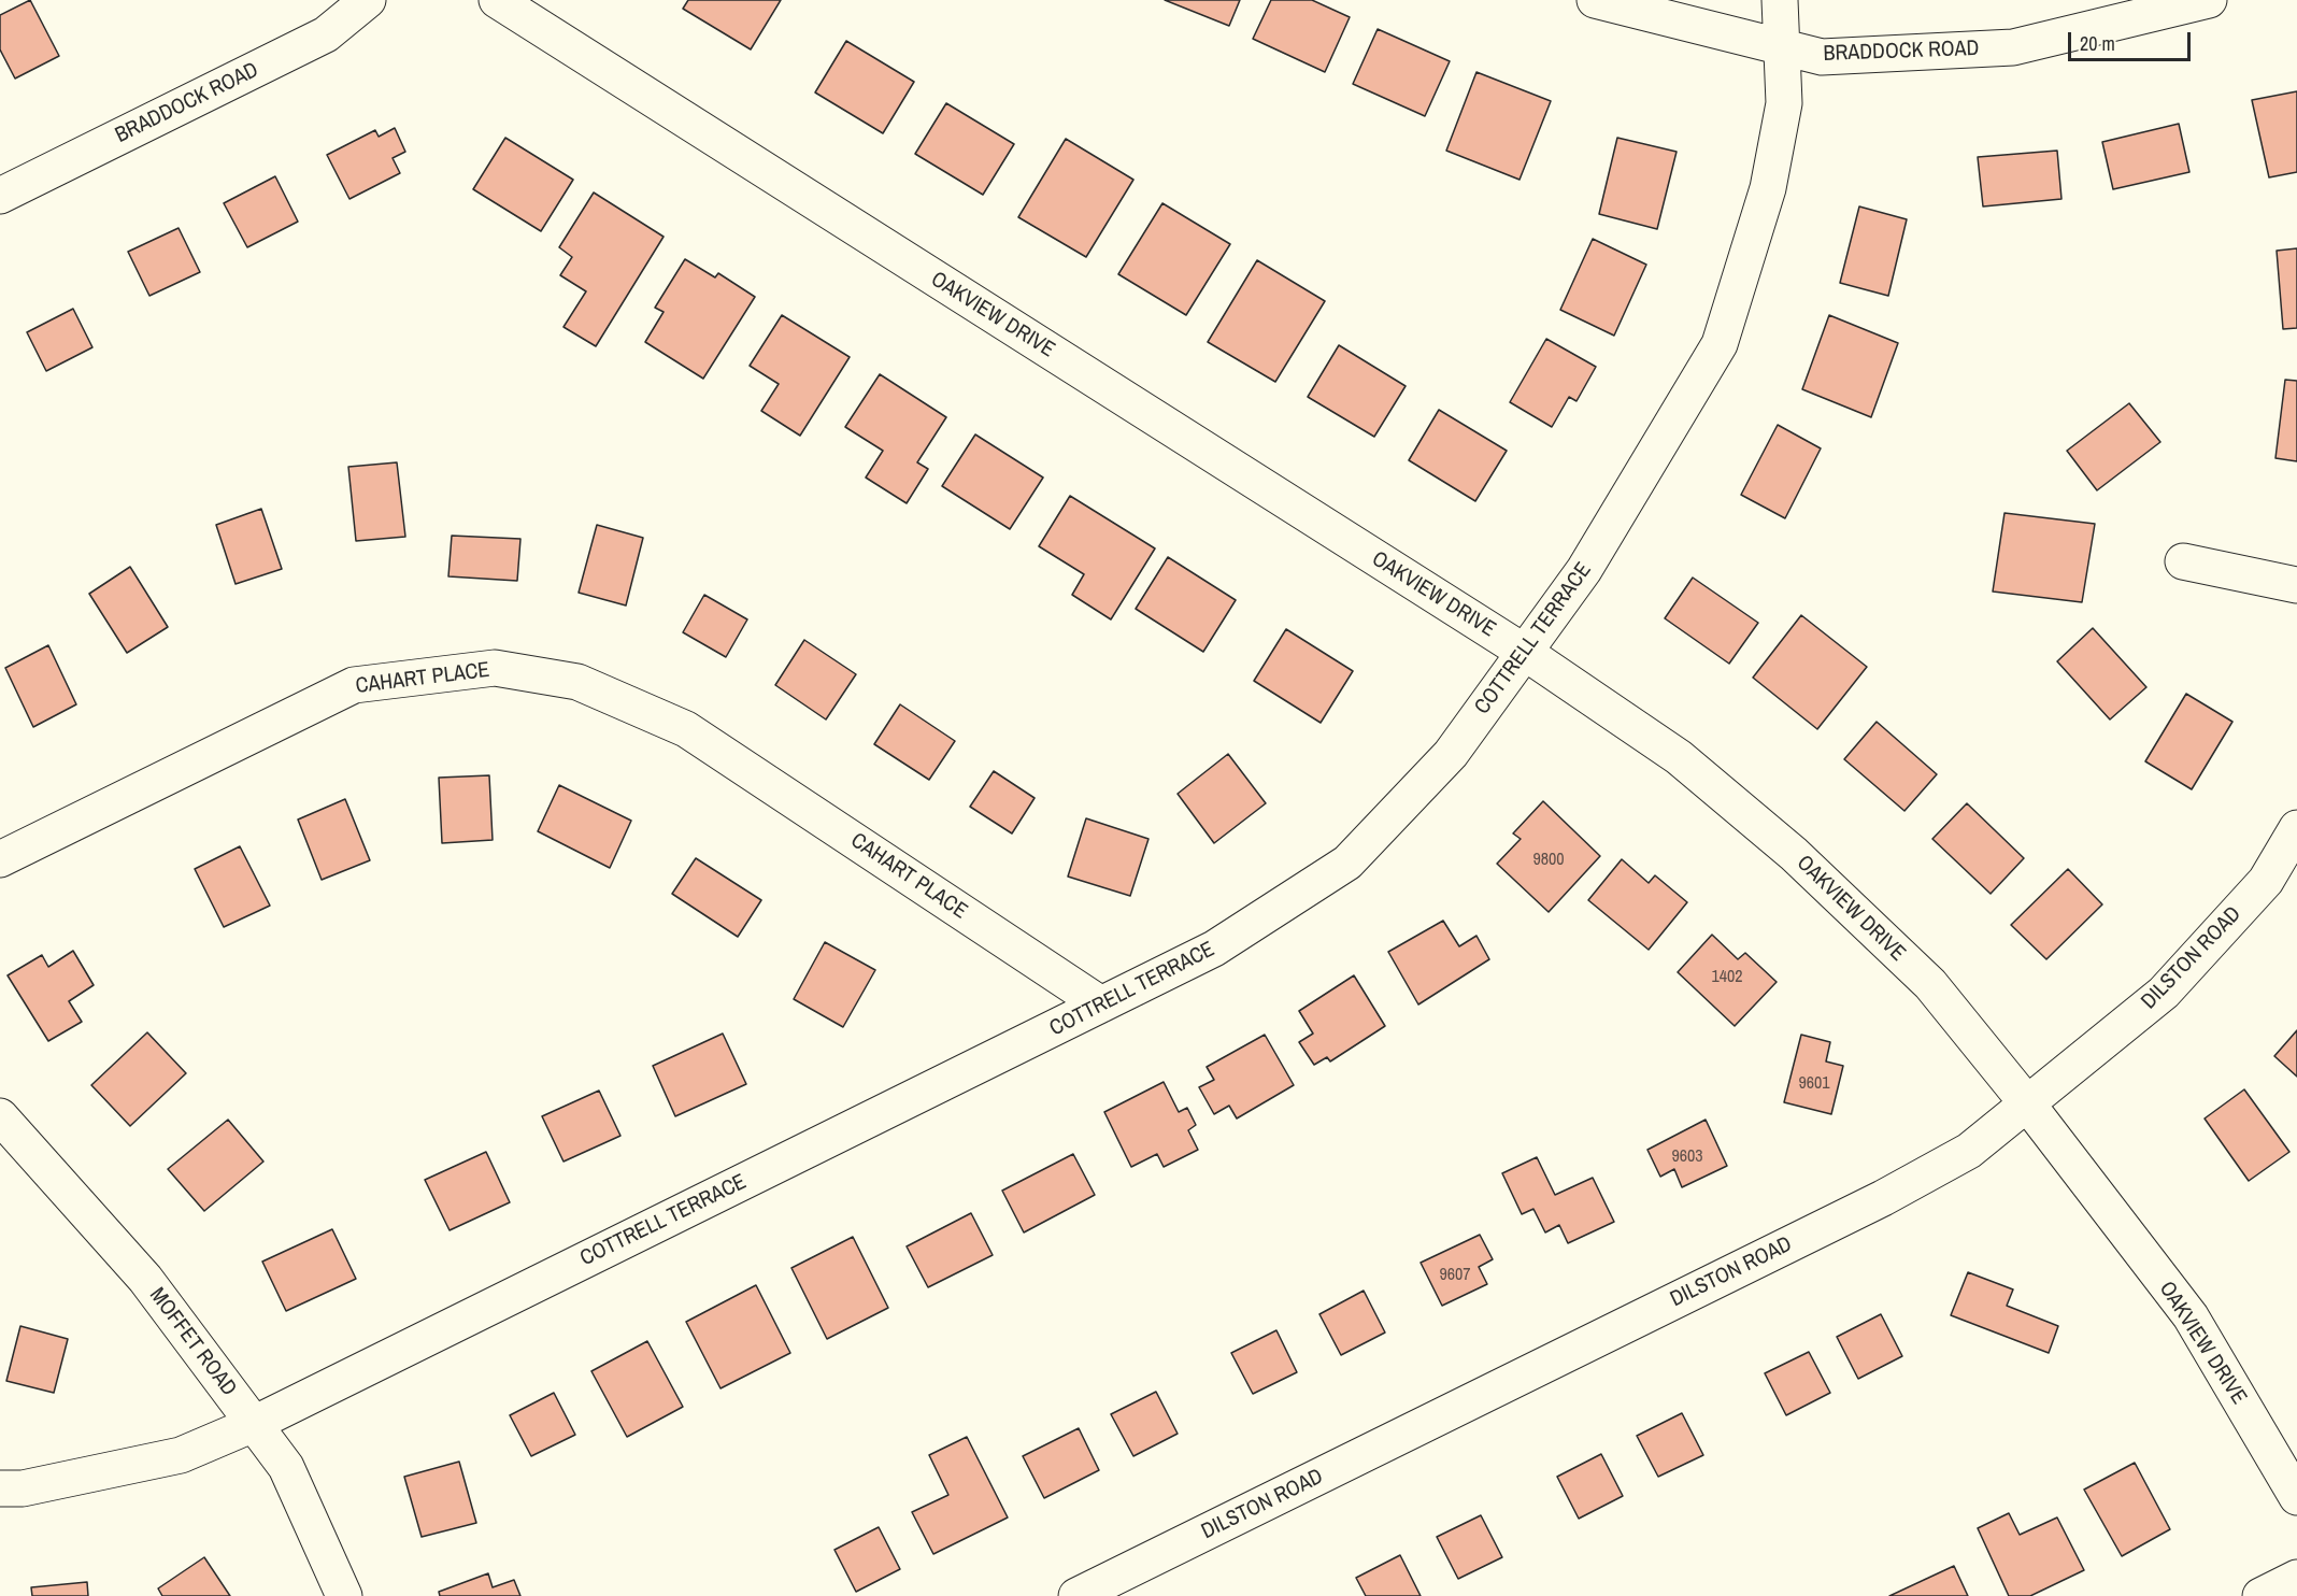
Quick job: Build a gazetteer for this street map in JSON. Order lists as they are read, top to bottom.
{
  "streets": {
    "street": [
      "BRADDOCK ROAD",
      "OAKVIEW DRIVE",
      "COTTRELL TERRACE",
      "CAHART PLACE",
      "DILSTON ROAD",
      "MOFFET ROAD"
    ]
  },
  "crossings": [
    ["BRADDOCK ROAD", "COTTRELL TERRACE"],
    ["OAKVIEW DRIVE", "COTTRELL TERRACE"],
    ["OAKVIEW DRIVE", "DILSTON ROAD"],
    ["COTTRELL TERRACE", "CAHART PLACE"],
    ["COTTRELL TERRACE", "MOFFET ROAD"]
  ],
  "house_numbers": [
    "9800",
    "1402",
    "9601",
    "9603",
    "9607"
  ],
  "scale_bar": "20 m"
}
